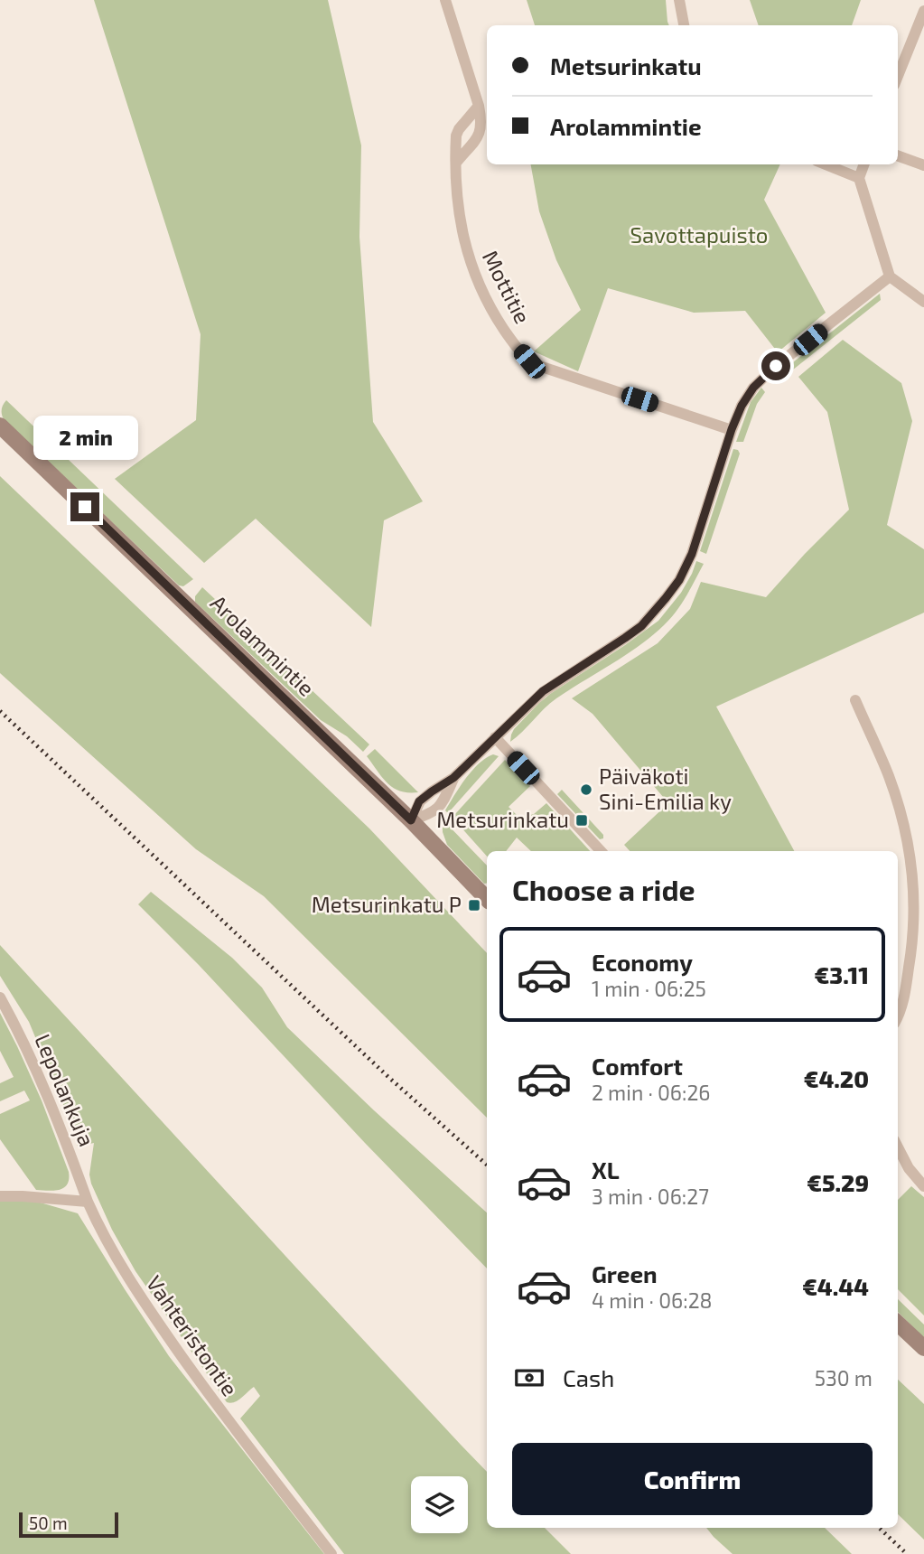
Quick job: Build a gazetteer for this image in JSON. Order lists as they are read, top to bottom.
{
  "streets": {
    "street": [
      "Mottitie",
      "Arolammintie",
      "Lepolankuja",
      "Vahteristontie"
    ]
  },
  "crossings": [
    ["Lepolankuja", "Vahteristontie"]
  ],
  "parks": ["Savottapuisto"],
  "places": {
    "other": ["Päiväkoti Sini-Emilia ky"],
    "transit": ["Metsurinkatu", "Metsurinkatu P"]
  },
  "scale_bar": "50 m",
  "page": {
    "banner": ["Metsurinkatu", "Arolammintie"],
    "bubble": "2 min",
    "heading": "Choose a ride",
    "list": [
      {
        "name": "Economy",
        "note": "1 min · 06:25",
        "value": "€3.11"
      },
      {
        "name": "Comfort",
        "note": "2 min · 06:26",
        "value": "€4.20"
      },
      {
        "name": "XL",
        "note": "3 min · 06:27",
        "value": "€5.29"
      },
      {
        "name": "Green",
        "note": "4 min · 06:28",
        "value": "€4.44"
      }
    ],
    "pay": ["Cash", "530 m"],
    "buttons": "Confirm",
    "scale": "50 m"
  }
}
